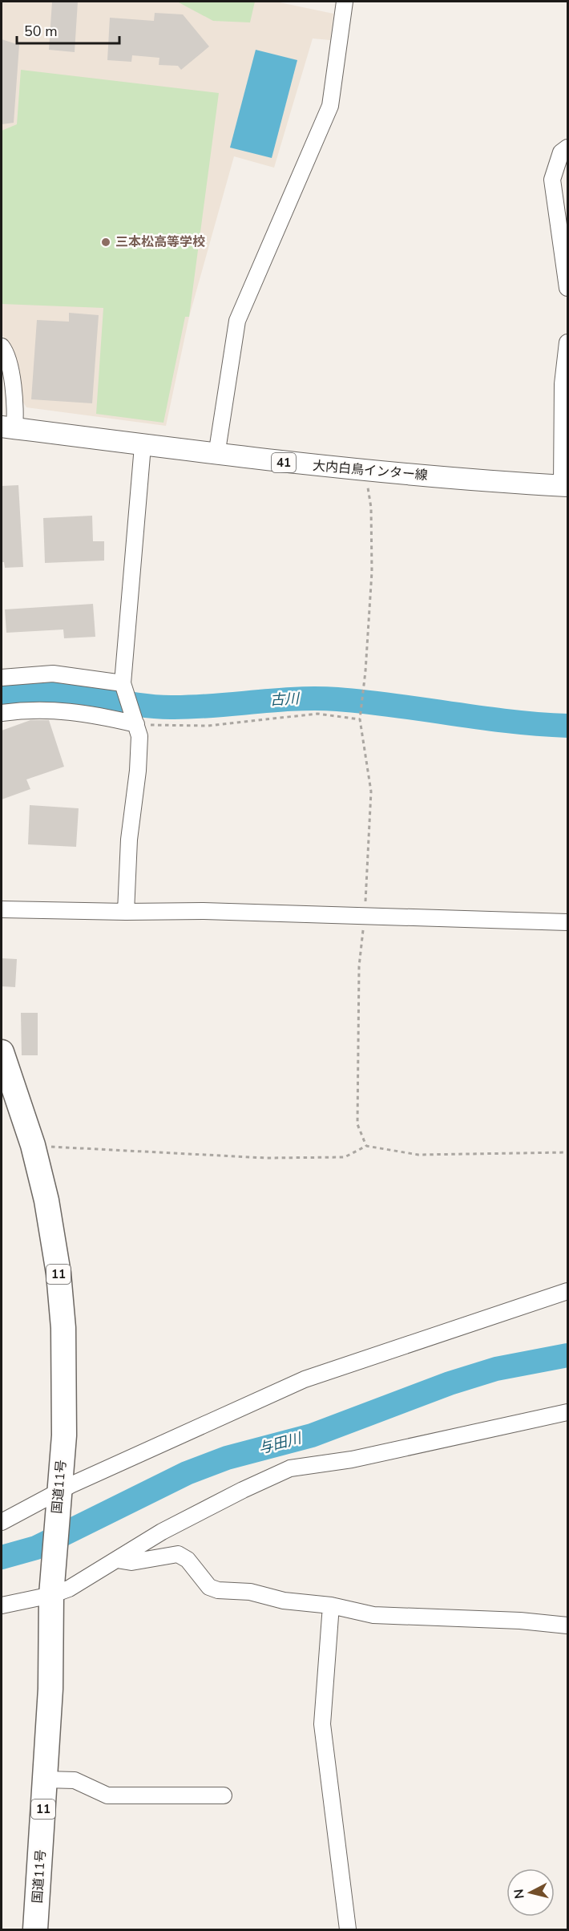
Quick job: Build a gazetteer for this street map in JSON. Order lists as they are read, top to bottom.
{
  "streets": {
    "highway": ["11", "国道11号"],
    "main road": ["41", "大内白鳥インター線"]
  },
  "water": ["古川", "与田川"],
  "places": ["三本松高等学校"],
  "scale_bar": "50 m",
  "north": "left"
}
